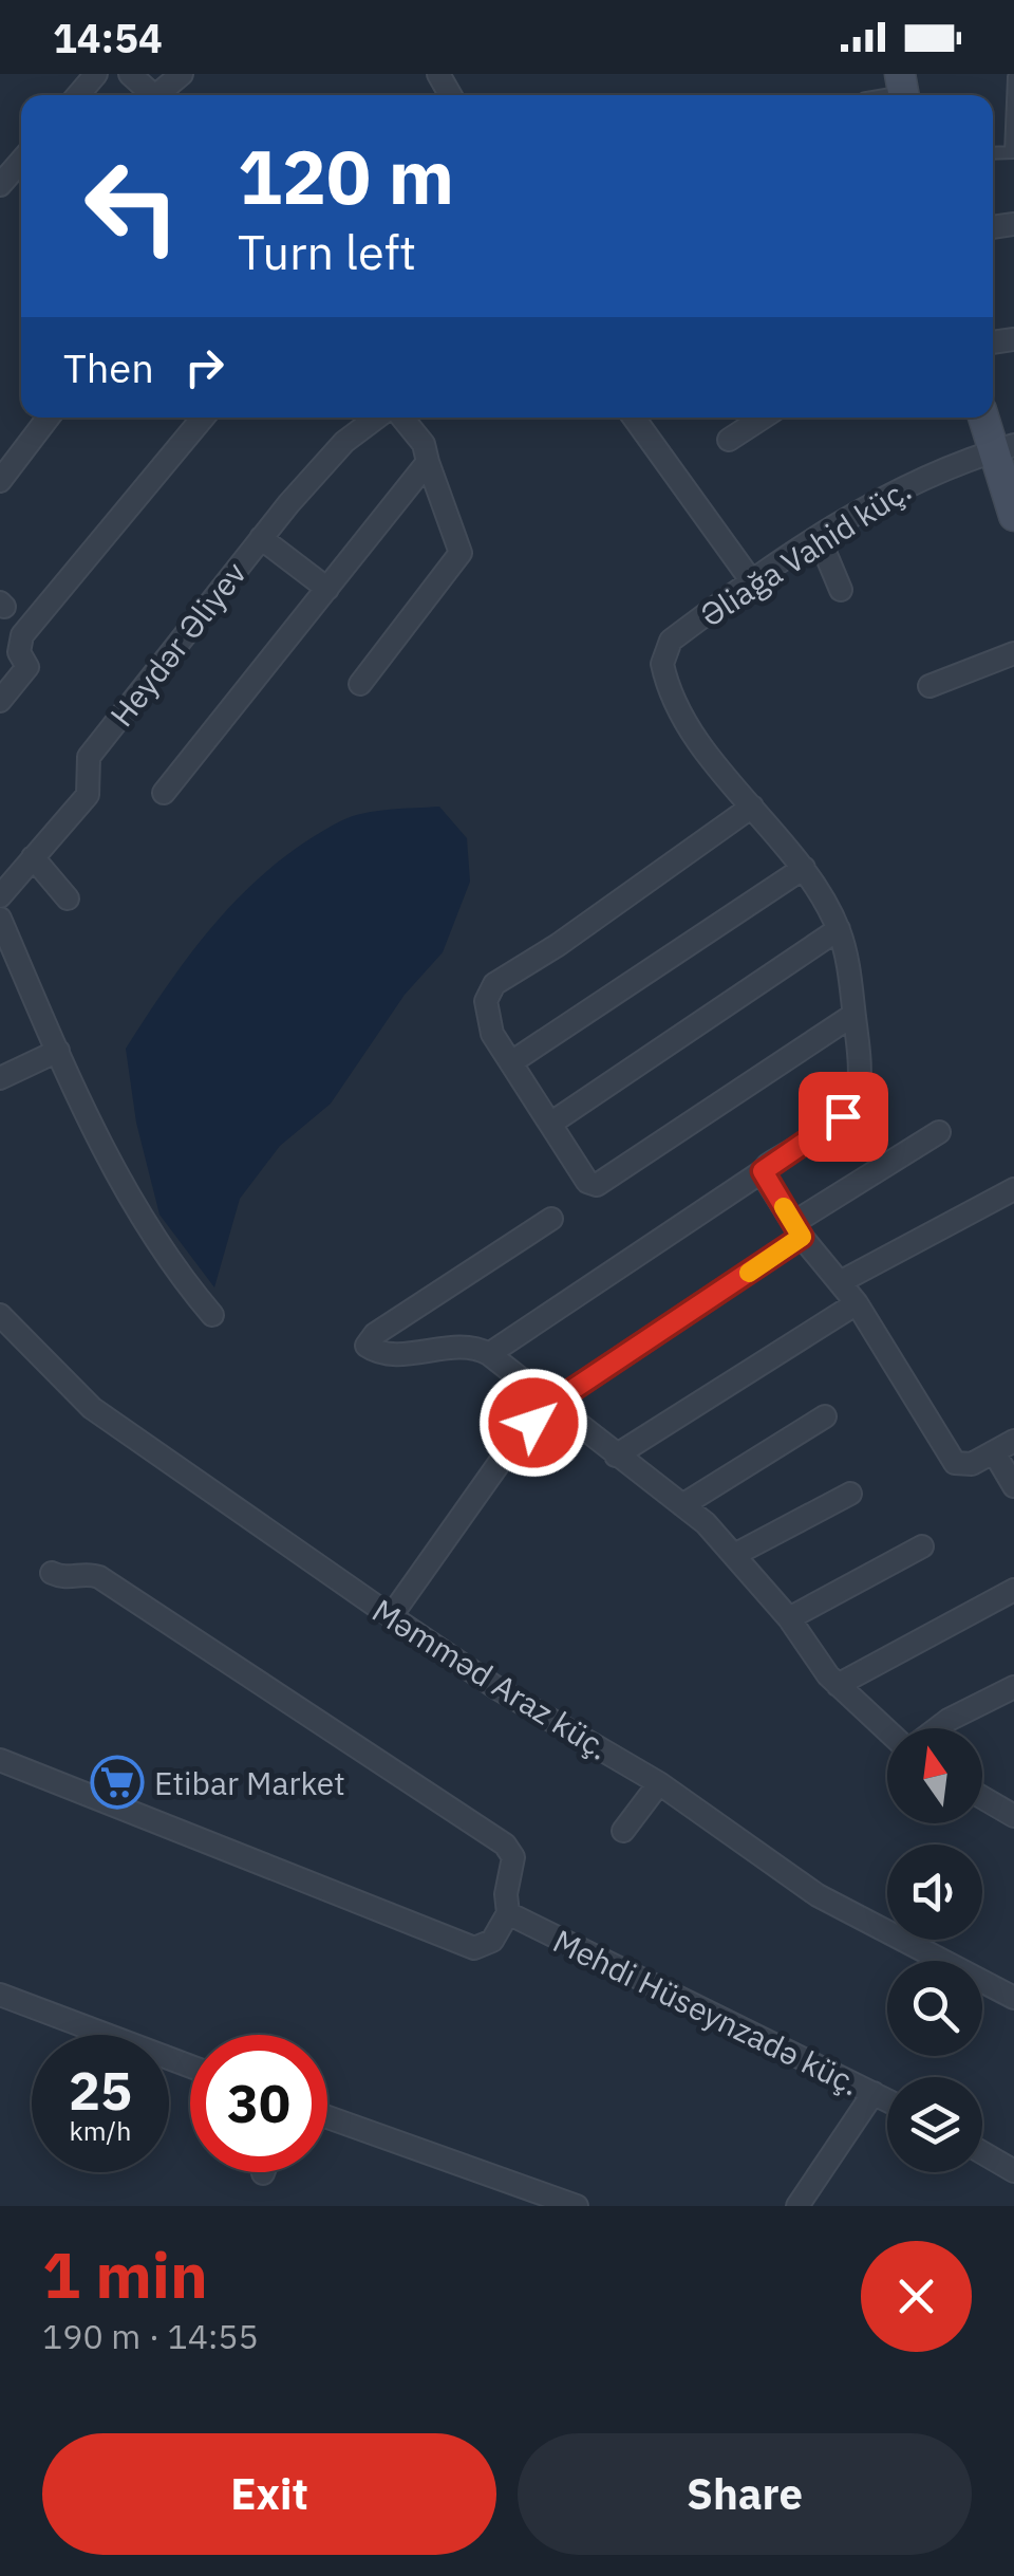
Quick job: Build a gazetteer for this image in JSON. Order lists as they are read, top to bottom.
{
  "streets": {
    "street": [
      "Əliağa Vahid küç.",
      "Heydər Əliyev",
      "Məmməd Araz küç.",
      "Mehdi Hüseynzadə küç."
    ]
  },
  "places": {
    "supermarket": ["Etibar Market"]
  },
  "north": "top",
  "page": {
    "status": "14:54",
    "turn": ["120 m", "Turn left"],
    "then": "Then",
    "speed": "25 km/h",
    "limit": "30",
    "heading": ["1 min", "190 m · 14:55"],
    "buttons": ["Exit", "Share"]
  }
}
